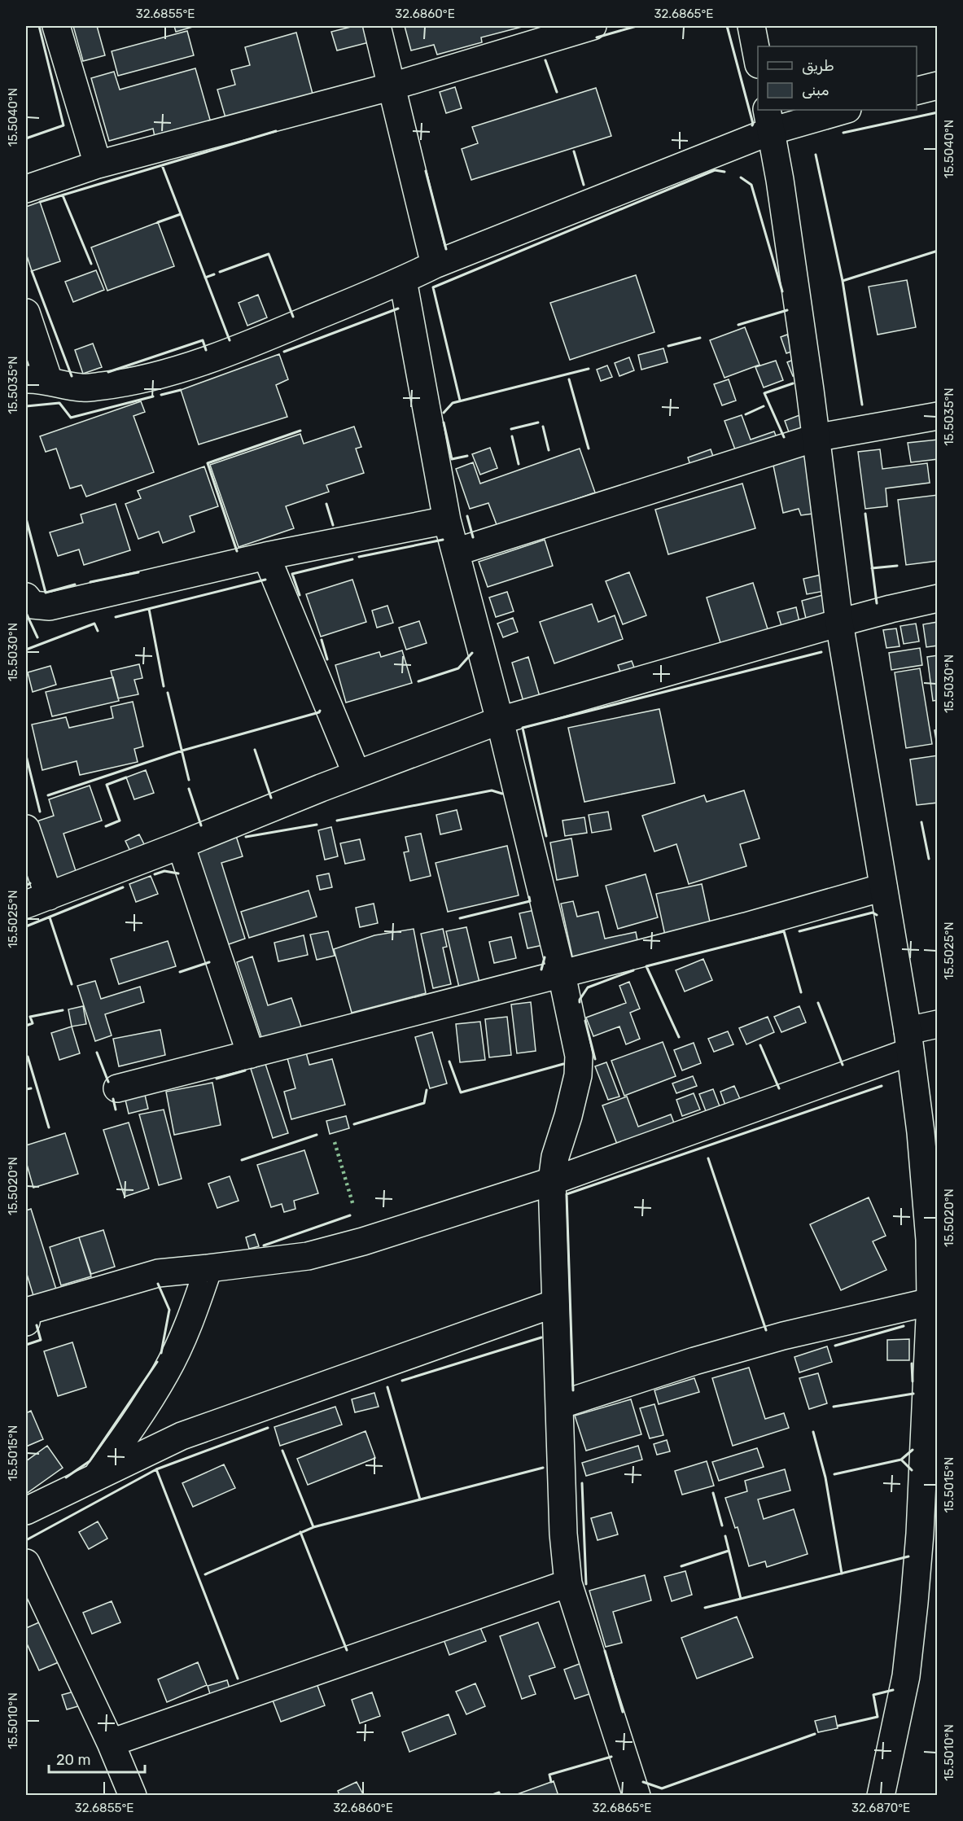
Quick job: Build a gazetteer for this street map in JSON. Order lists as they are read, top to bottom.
{
  "legend": ["طريق", "مبنى"],
  "scale_bar": "20 m",
  "coordinates": [
    "32.6855°E",
    "32.6860°E",
    "32.6865°E",
    "15.5040°N",
    "15.5035°N",
    "15.5030°N",
    "15.5025°N",
    "15.5020°N",
    "15.5015°N",
    "15.5010°N",
    "32.6870°E"
  ]
}
